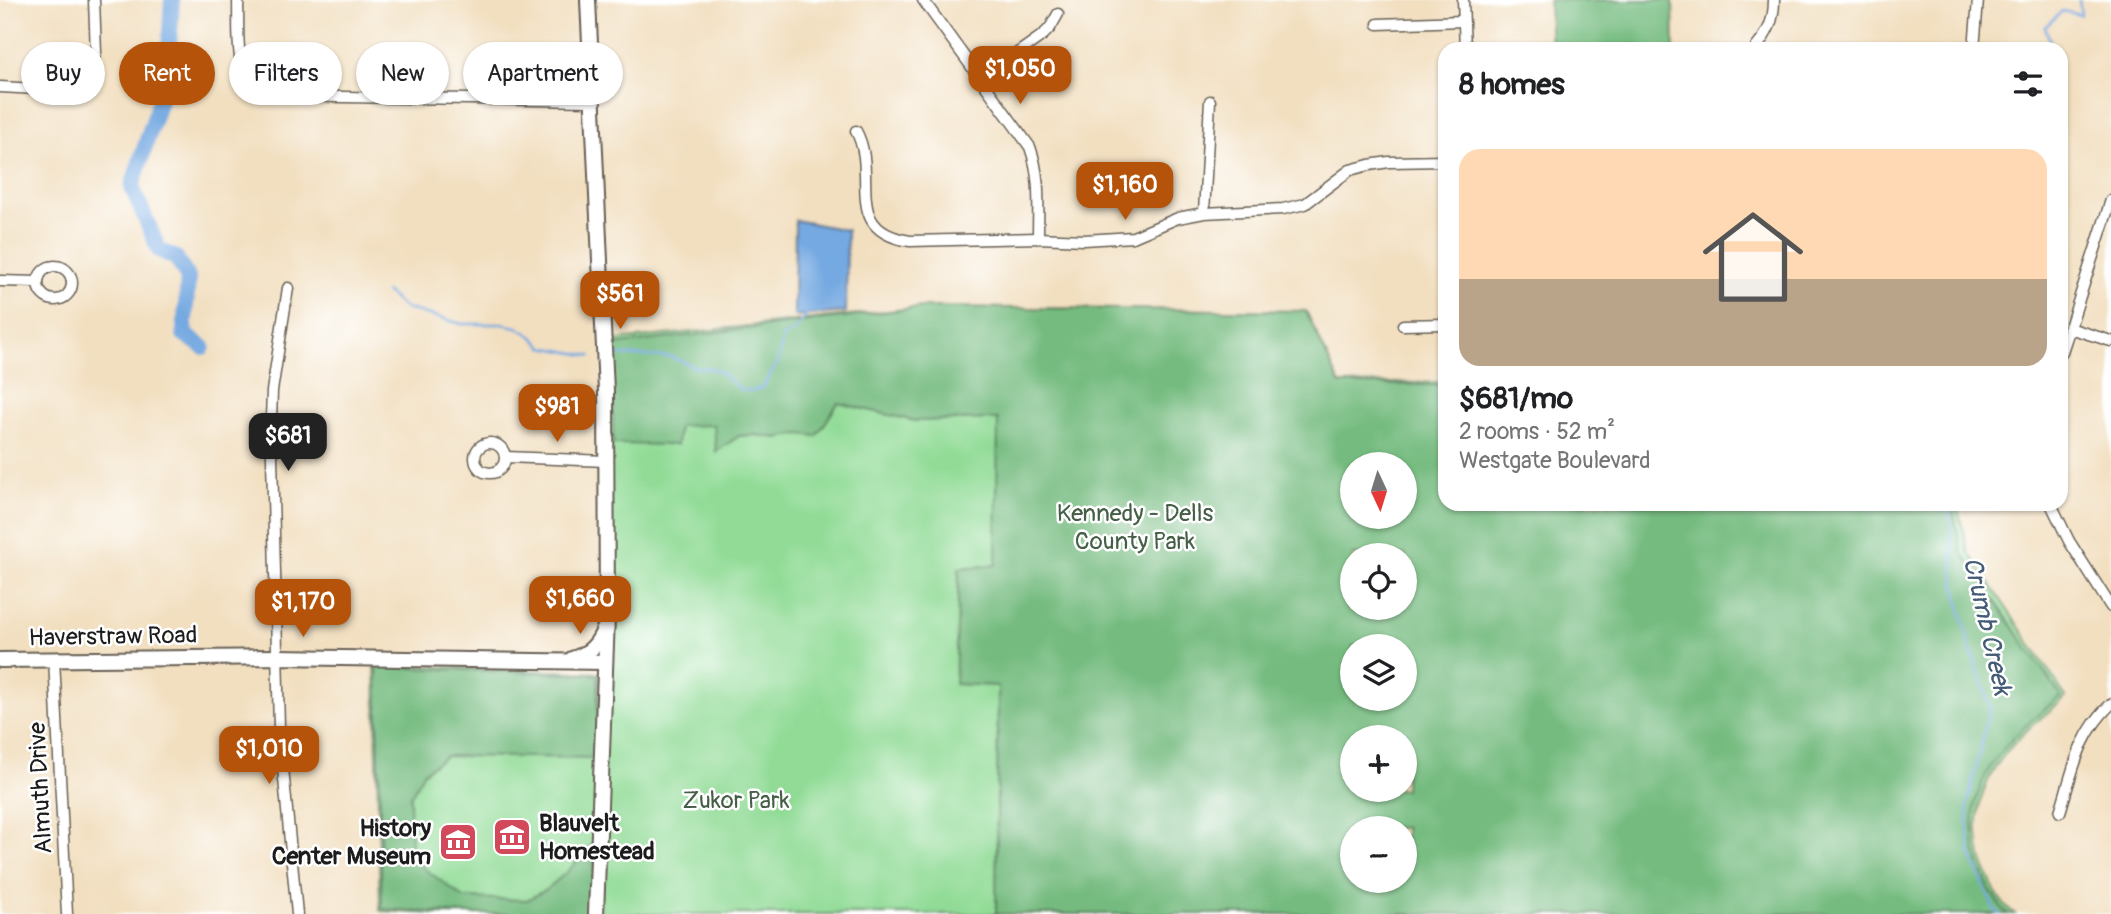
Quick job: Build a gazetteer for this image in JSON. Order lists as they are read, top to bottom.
{
  "streets": {
    "street": ["Haverstraw Road", "Almuth Drive"]
  },
  "crossings": [
    ["Haverstraw Road", "Almuth Drive"]
  ],
  "water": ["Crumb Creek"],
  "parks": ["Kennedy - Dells County Park", "Zukor Park"],
  "places": {
    "museum": ["Blauvelt Homestead", "History Center Museum"]
  },
  "north": "bottom",
  "page": {
    "chip": [
      "Buy",
      "Rent",
      "Filters",
      "New",
      "Apartment"
    ],
    "heading": "8 homes",
    "price": [
      "$1,050",
      "$1,160",
      "$561",
      "$981",
      "$681",
      "$1,660",
      "$1,170",
      "$1,010"
    ],
    "list": [
      {
        "name": "$681/mo",
        "note": "2 rooms · 52 m² · Westgate Boulevard"
      }
    ],
    "map_buttons": ["+", "−"]
  }
}
